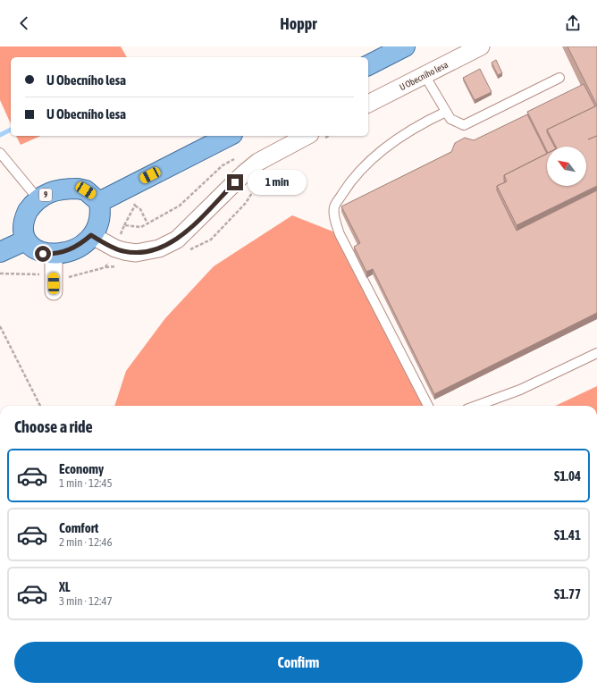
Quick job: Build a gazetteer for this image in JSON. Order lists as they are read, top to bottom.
{
  "streets": {
    "main road": ["9"],
    "street": ["U Obecního lesa"]
  },
  "north": "top left",
  "page": {
    "header": "Hoppr",
    "banner": ["U Obecního lesa", "U Obecního lesa"],
    "bubble": "1 min",
    "heading": "Choose a ride",
    "list": [
      {
        "name": "Economy",
        "note": "1 min · 12:45",
        "value": "$1.04"
      },
      {
        "name": "Comfort",
        "note": "2 min · 12:46",
        "value": "$1.41"
      },
      {
        "name": "XL",
        "note": "3 min · 12:47",
        "value": "$1.77"
      }
    ],
    "buttons": "Confirm"
  }
}
